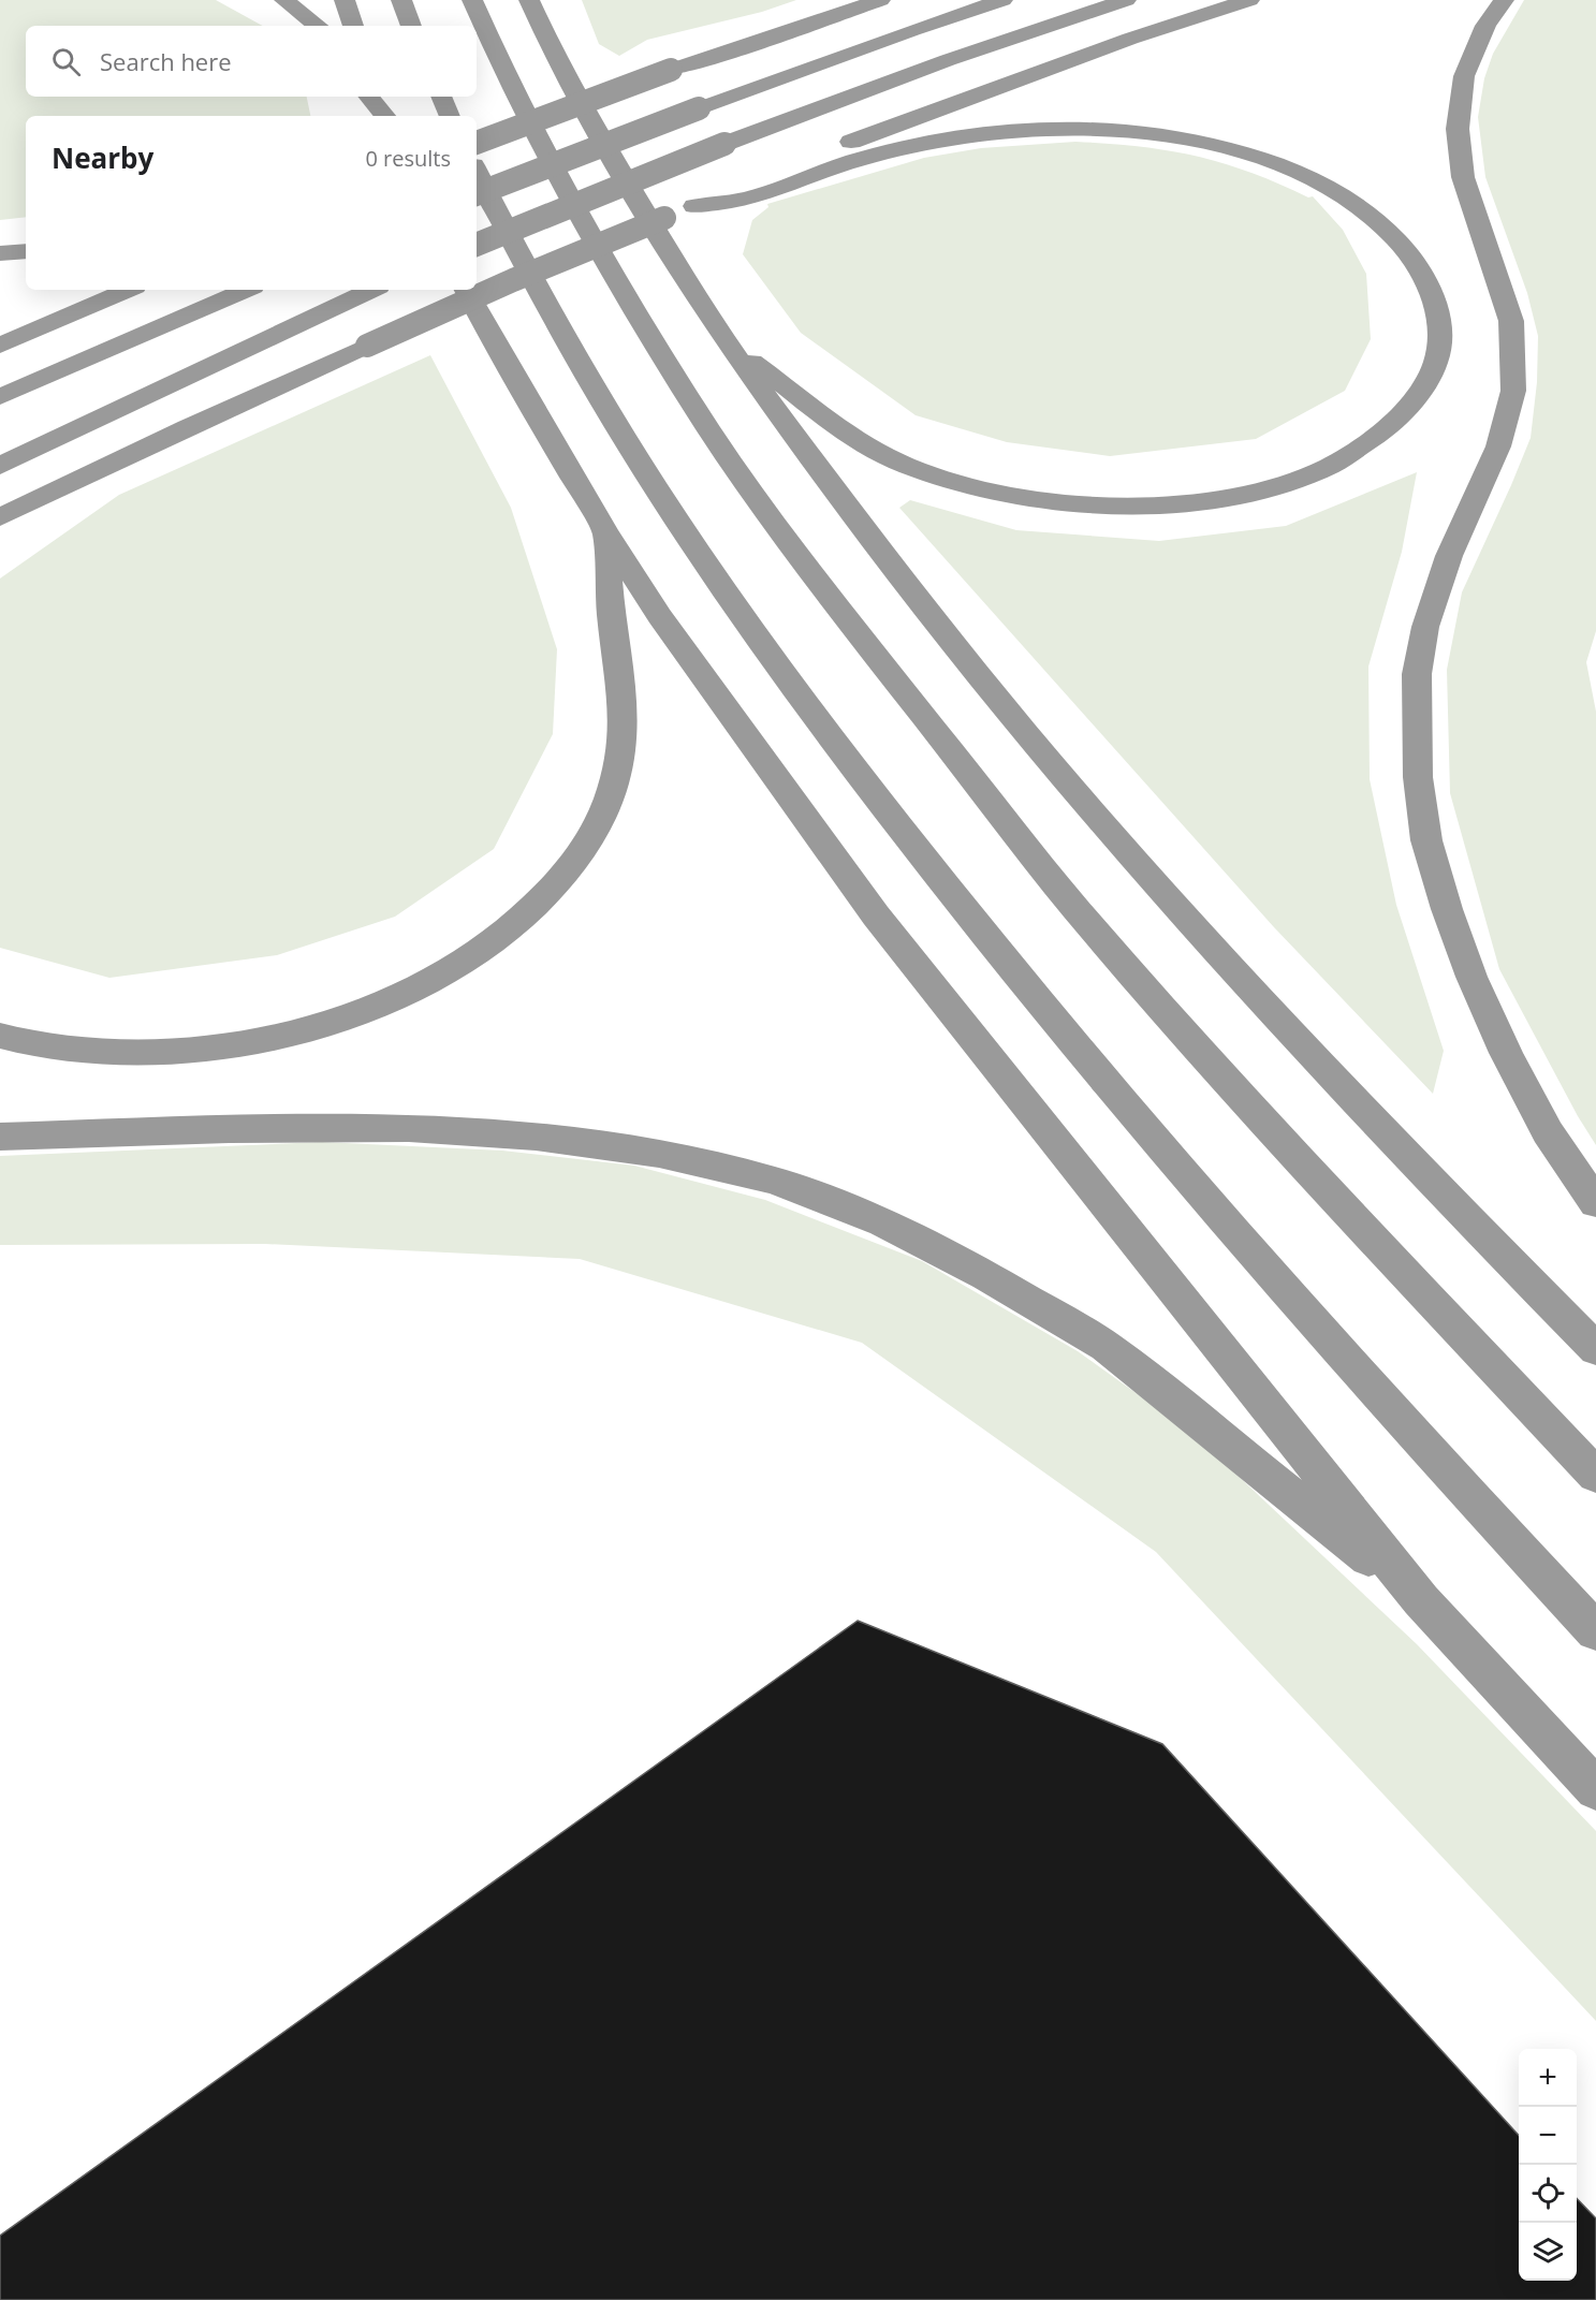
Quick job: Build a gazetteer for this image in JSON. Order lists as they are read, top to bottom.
{
  "page": {
    "search": "Search here",
    "heading": ["Nearby", "0 results"],
    "map_buttons": ["+", "−"]
  }
}
